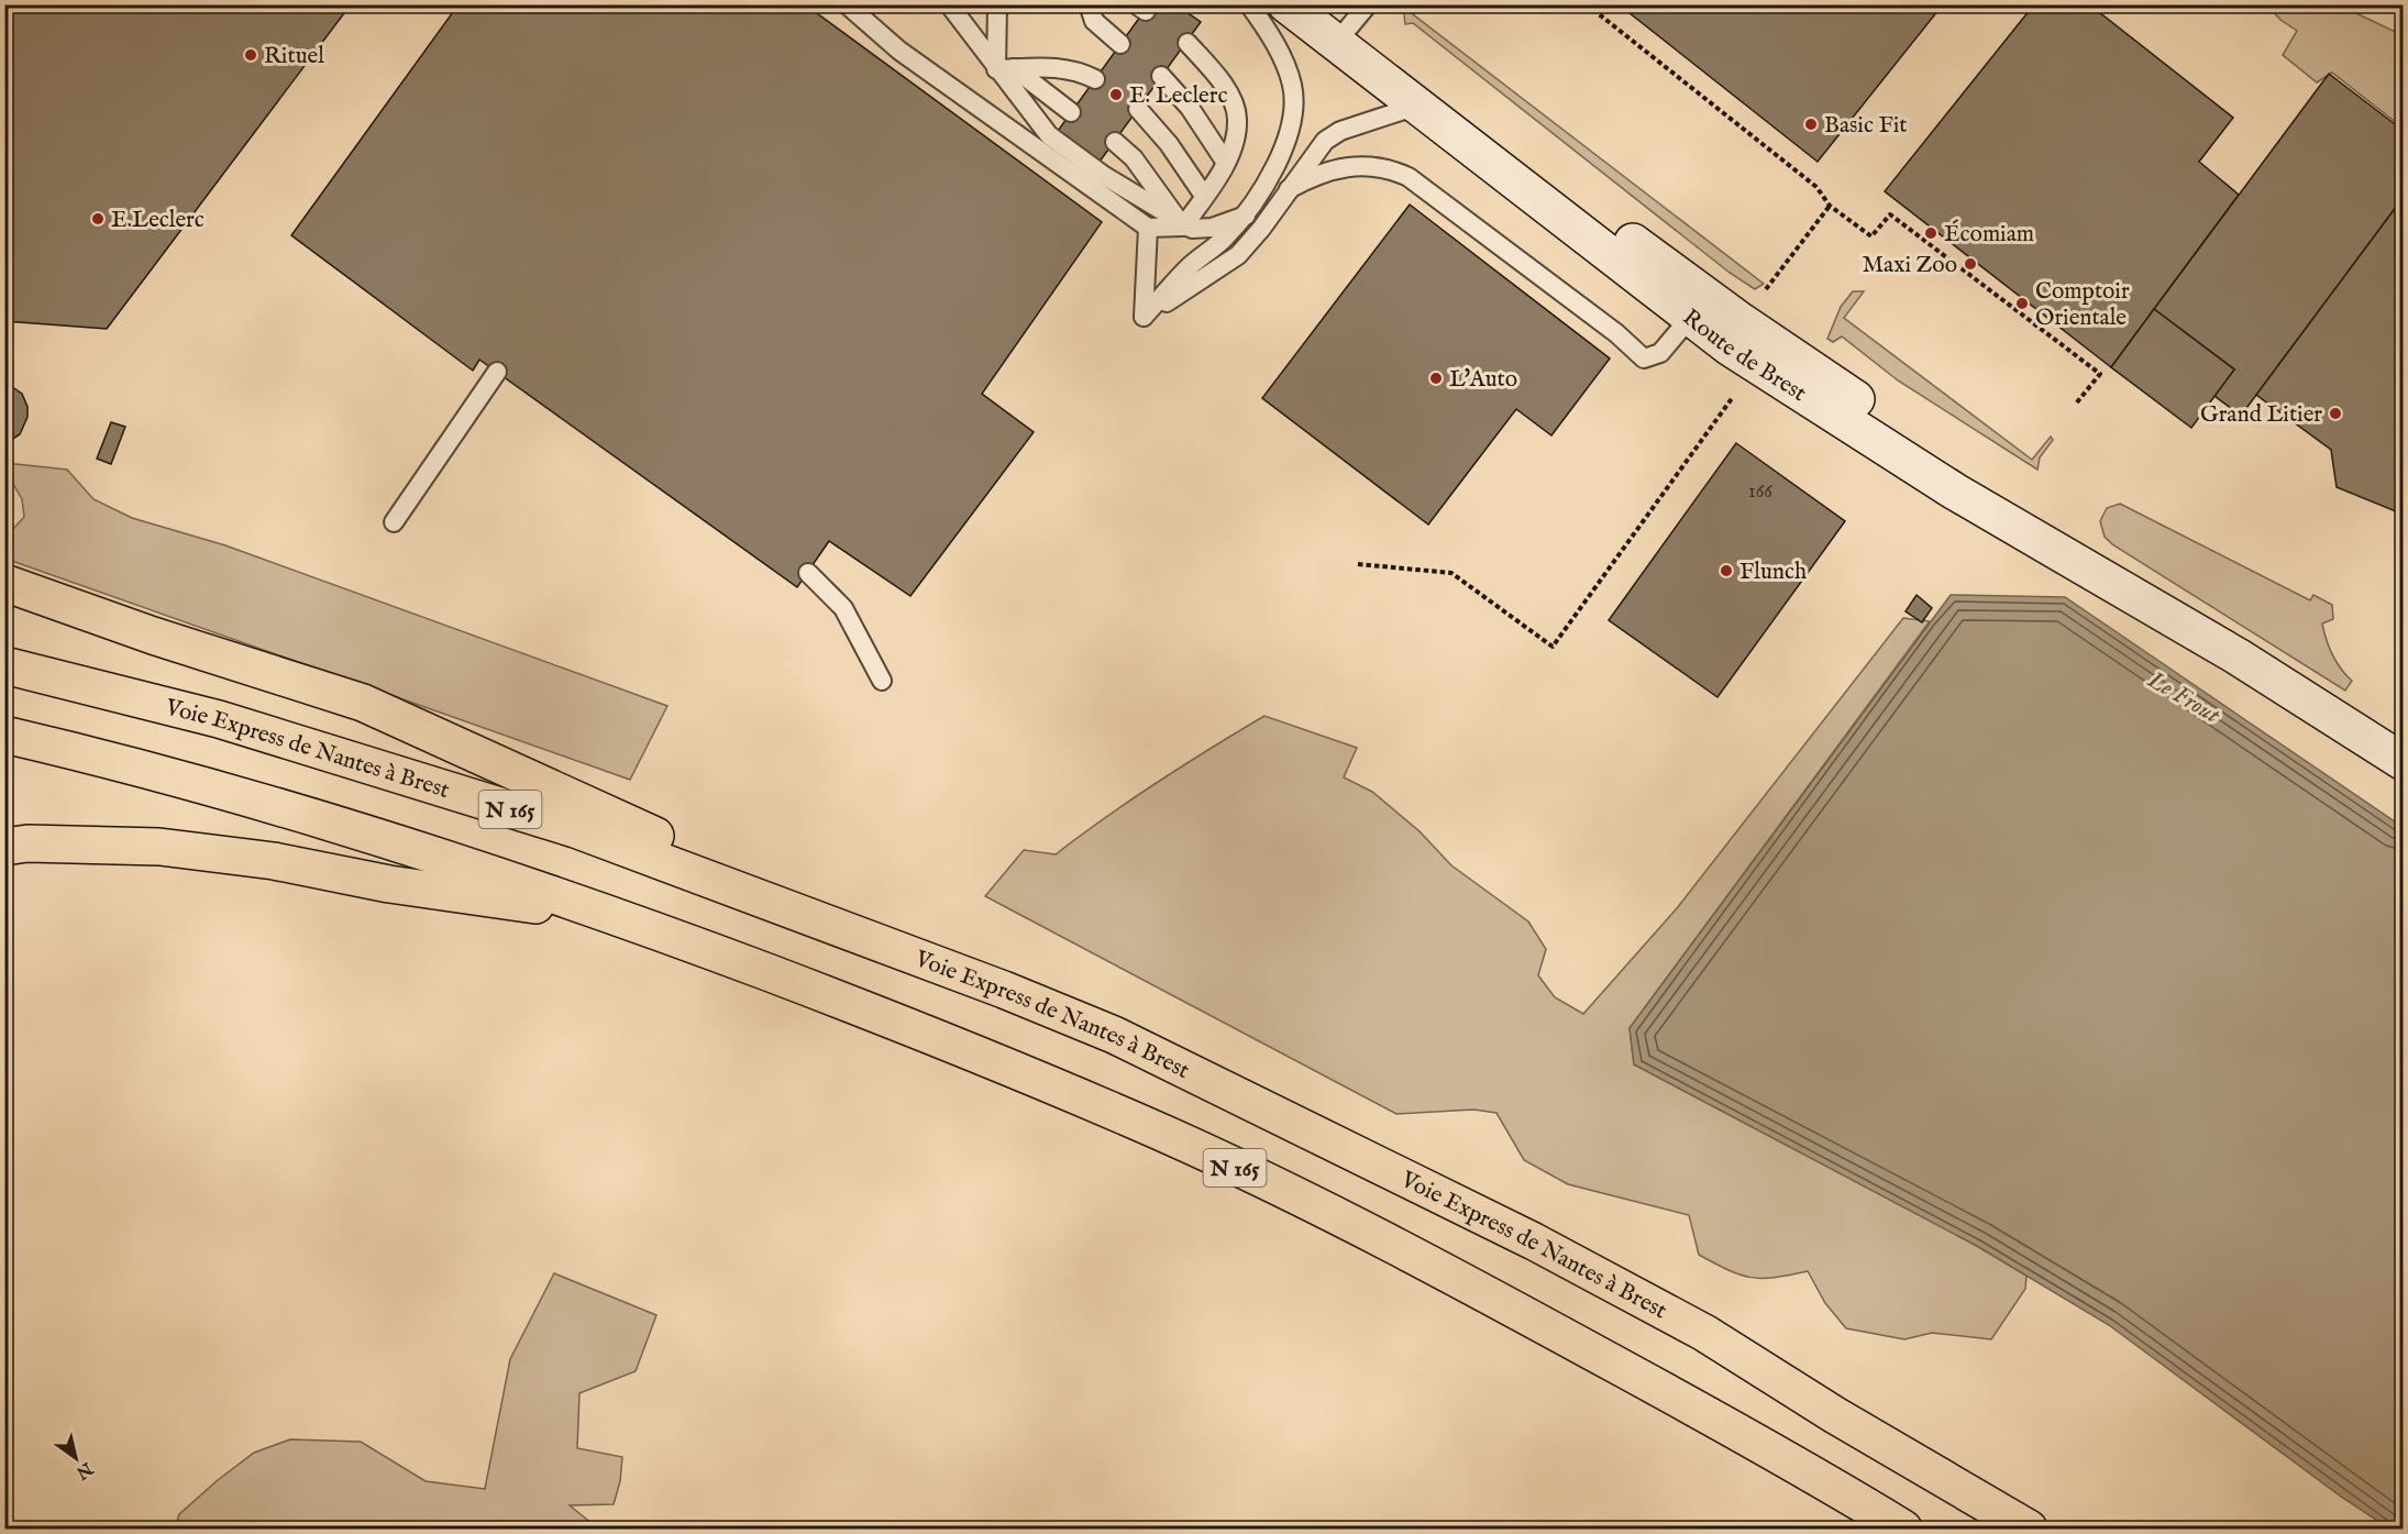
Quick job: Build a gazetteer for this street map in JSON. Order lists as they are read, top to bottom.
{
  "streets": {
    "highway": ["Voie Express de Nantes à Brest", "N 165"],
    "main road": ["Route de Brest"]
  },
  "water": ["Le Frout"],
  "places": [
    "Rituel",
    "E. Leclerc",
    "Basic Fit",
    "E.Leclerc",
    "Écomiam",
    "Maxi Zoo",
    "Comptoir Orientale",
    "L'Auto",
    "Grand Litier",
    "Flunch"
  ],
  "house_numbers": ["166"],
  "north": "bottom right"
}
